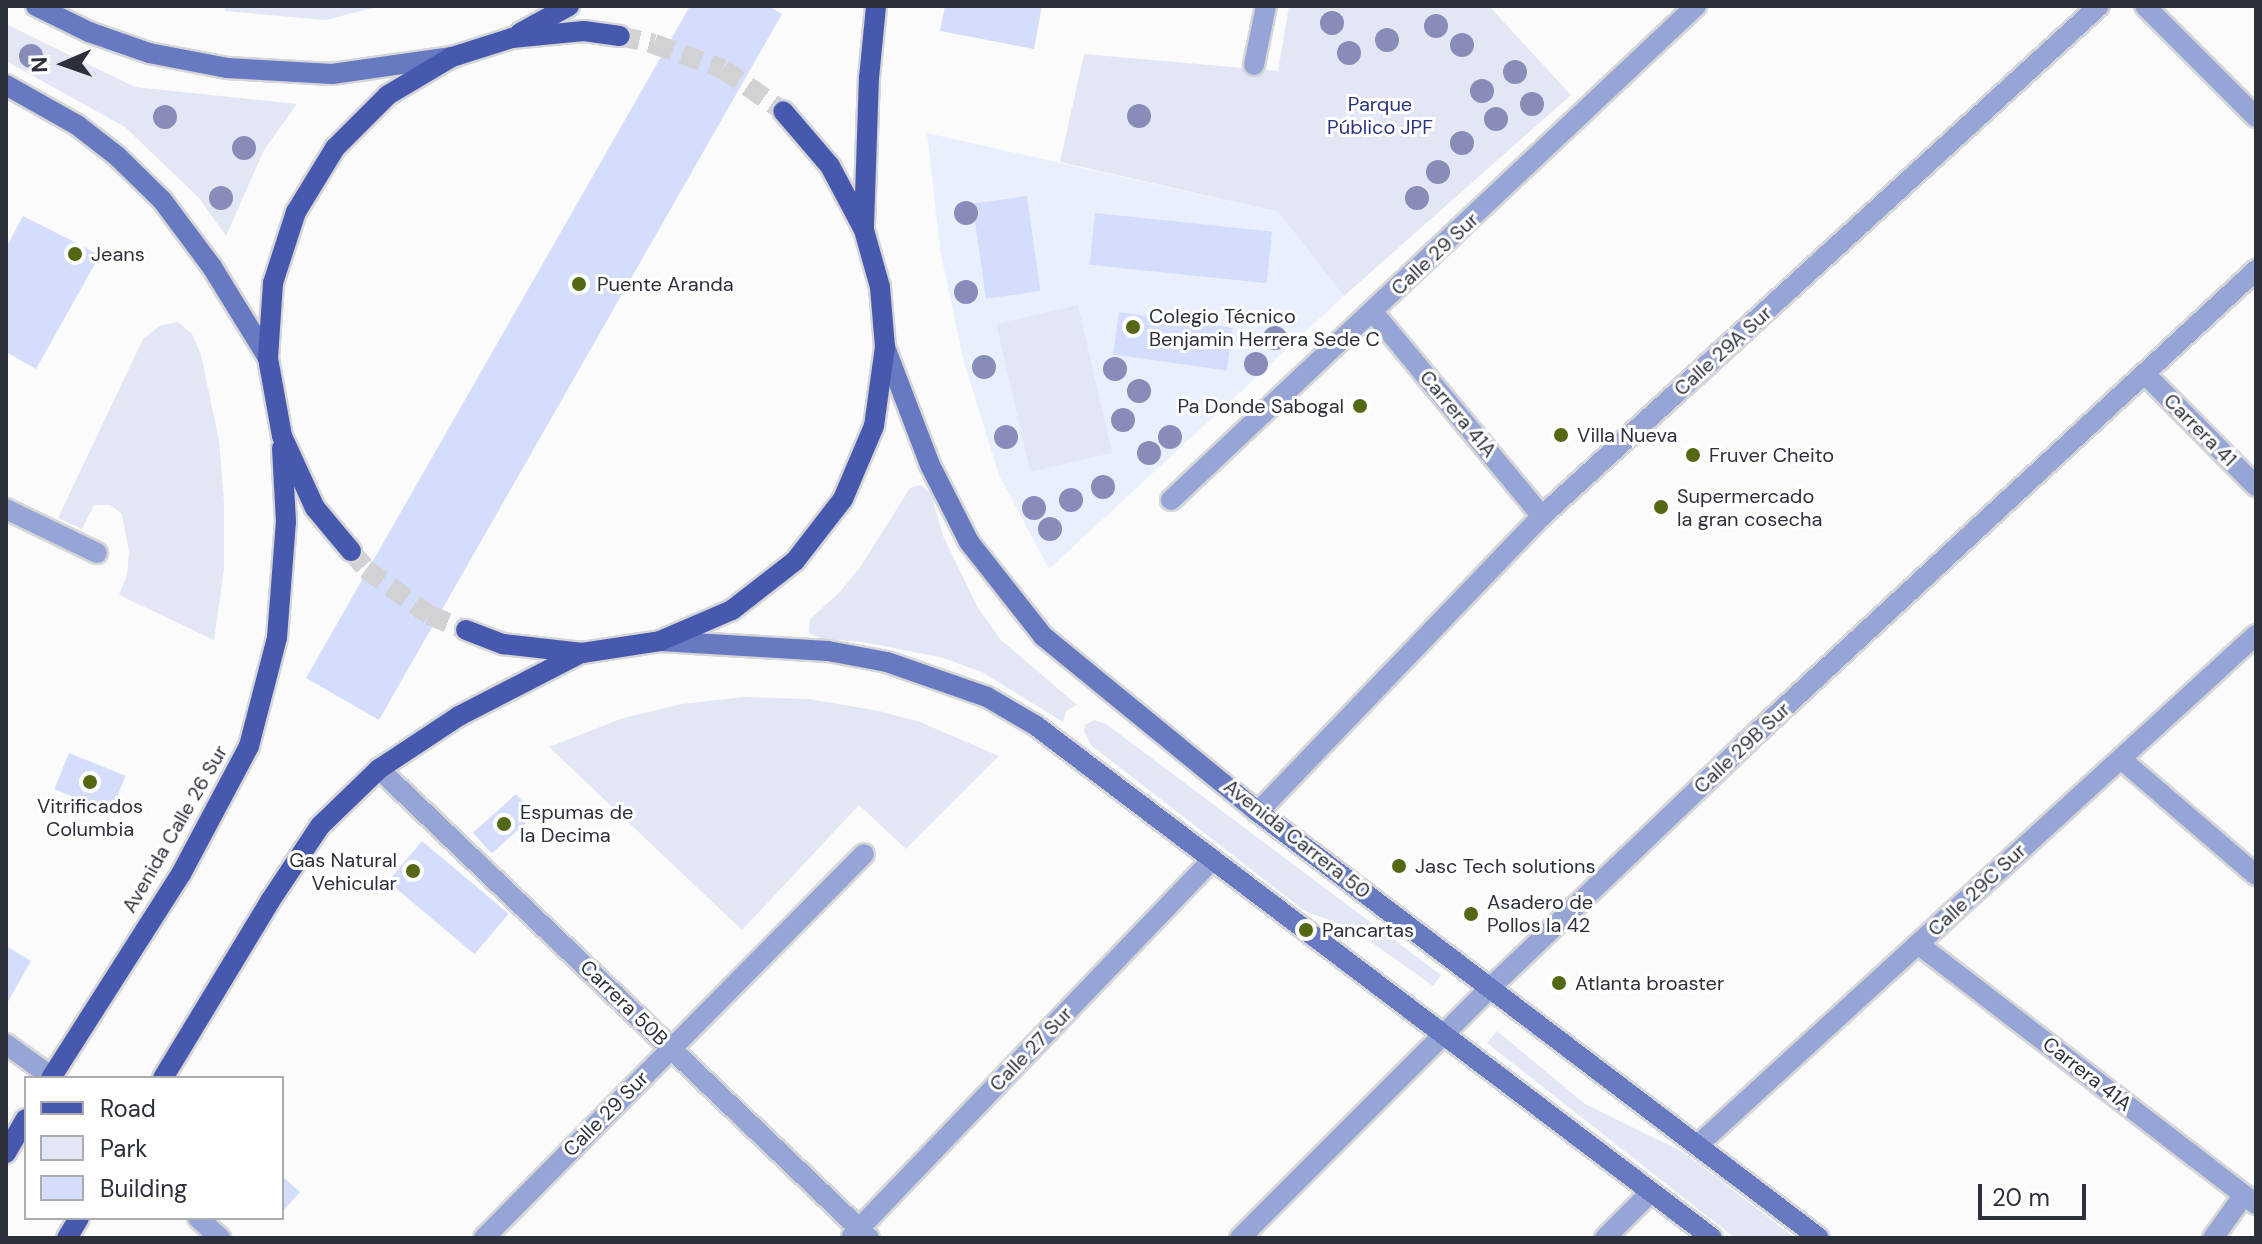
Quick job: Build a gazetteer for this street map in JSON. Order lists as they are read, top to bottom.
{
  "streets": {
    "main road": ["Avenida Calle 26 Sur", "Avenida Carrera 50"],
    "street": [
      "Calle 29 Sur",
      "Calle 29A Sur",
      "Carrera 41A",
      "Carrera 41",
      "Calle 29B Sur",
      "Calle 29C Sur",
      "Carrera 50B",
      "Calle 27 Sur"
    ]
  },
  "crossings": [
    ["Calle 29 Sur", "Carrera 41A"],
    ["Calle 29 Sur", "Carrera 50B"],
    ["Calle 29A Sur", "Carrera 41A"],
    ["Calle 29A Sur", "Avenida Carrera 50"],
    ["Carrera 41A", "Calle 29C Sur"],
    ["Carrera 41", "Calle 29B Sur"],
    ["Calle 29B Sur", "Avenida Carrera 50"],
    ["Avenida Carrera 50", "Calle 29C Sur"],
    ["Carrera 50B", "Calle 27 Sur"]
  ],
  "parks": ["Parque Público JPF"],
  "places": [
    "Jeans",
    "Puente Aranda",
    "Colegio Técnico Benjamin Herrera Sede C",
    "Pa Donde Sabogal",
    "Villa Nueva",
    "Fruver Cheito",
    "Supermercado la gran cosecha",
    "Vitrificados Columbia",
    "Espumas de la Decima",
    "Jasc Tech solutions",
    "Gas Natural Vehicular",
    "Asadero de Pollos la 42",
    "Pancartas",
    "Atlanta broaster"
  ],
  "legend": ["Road", "Park", "Building"],
  "scale_bar": "20 m",
  "north": "left"
}
